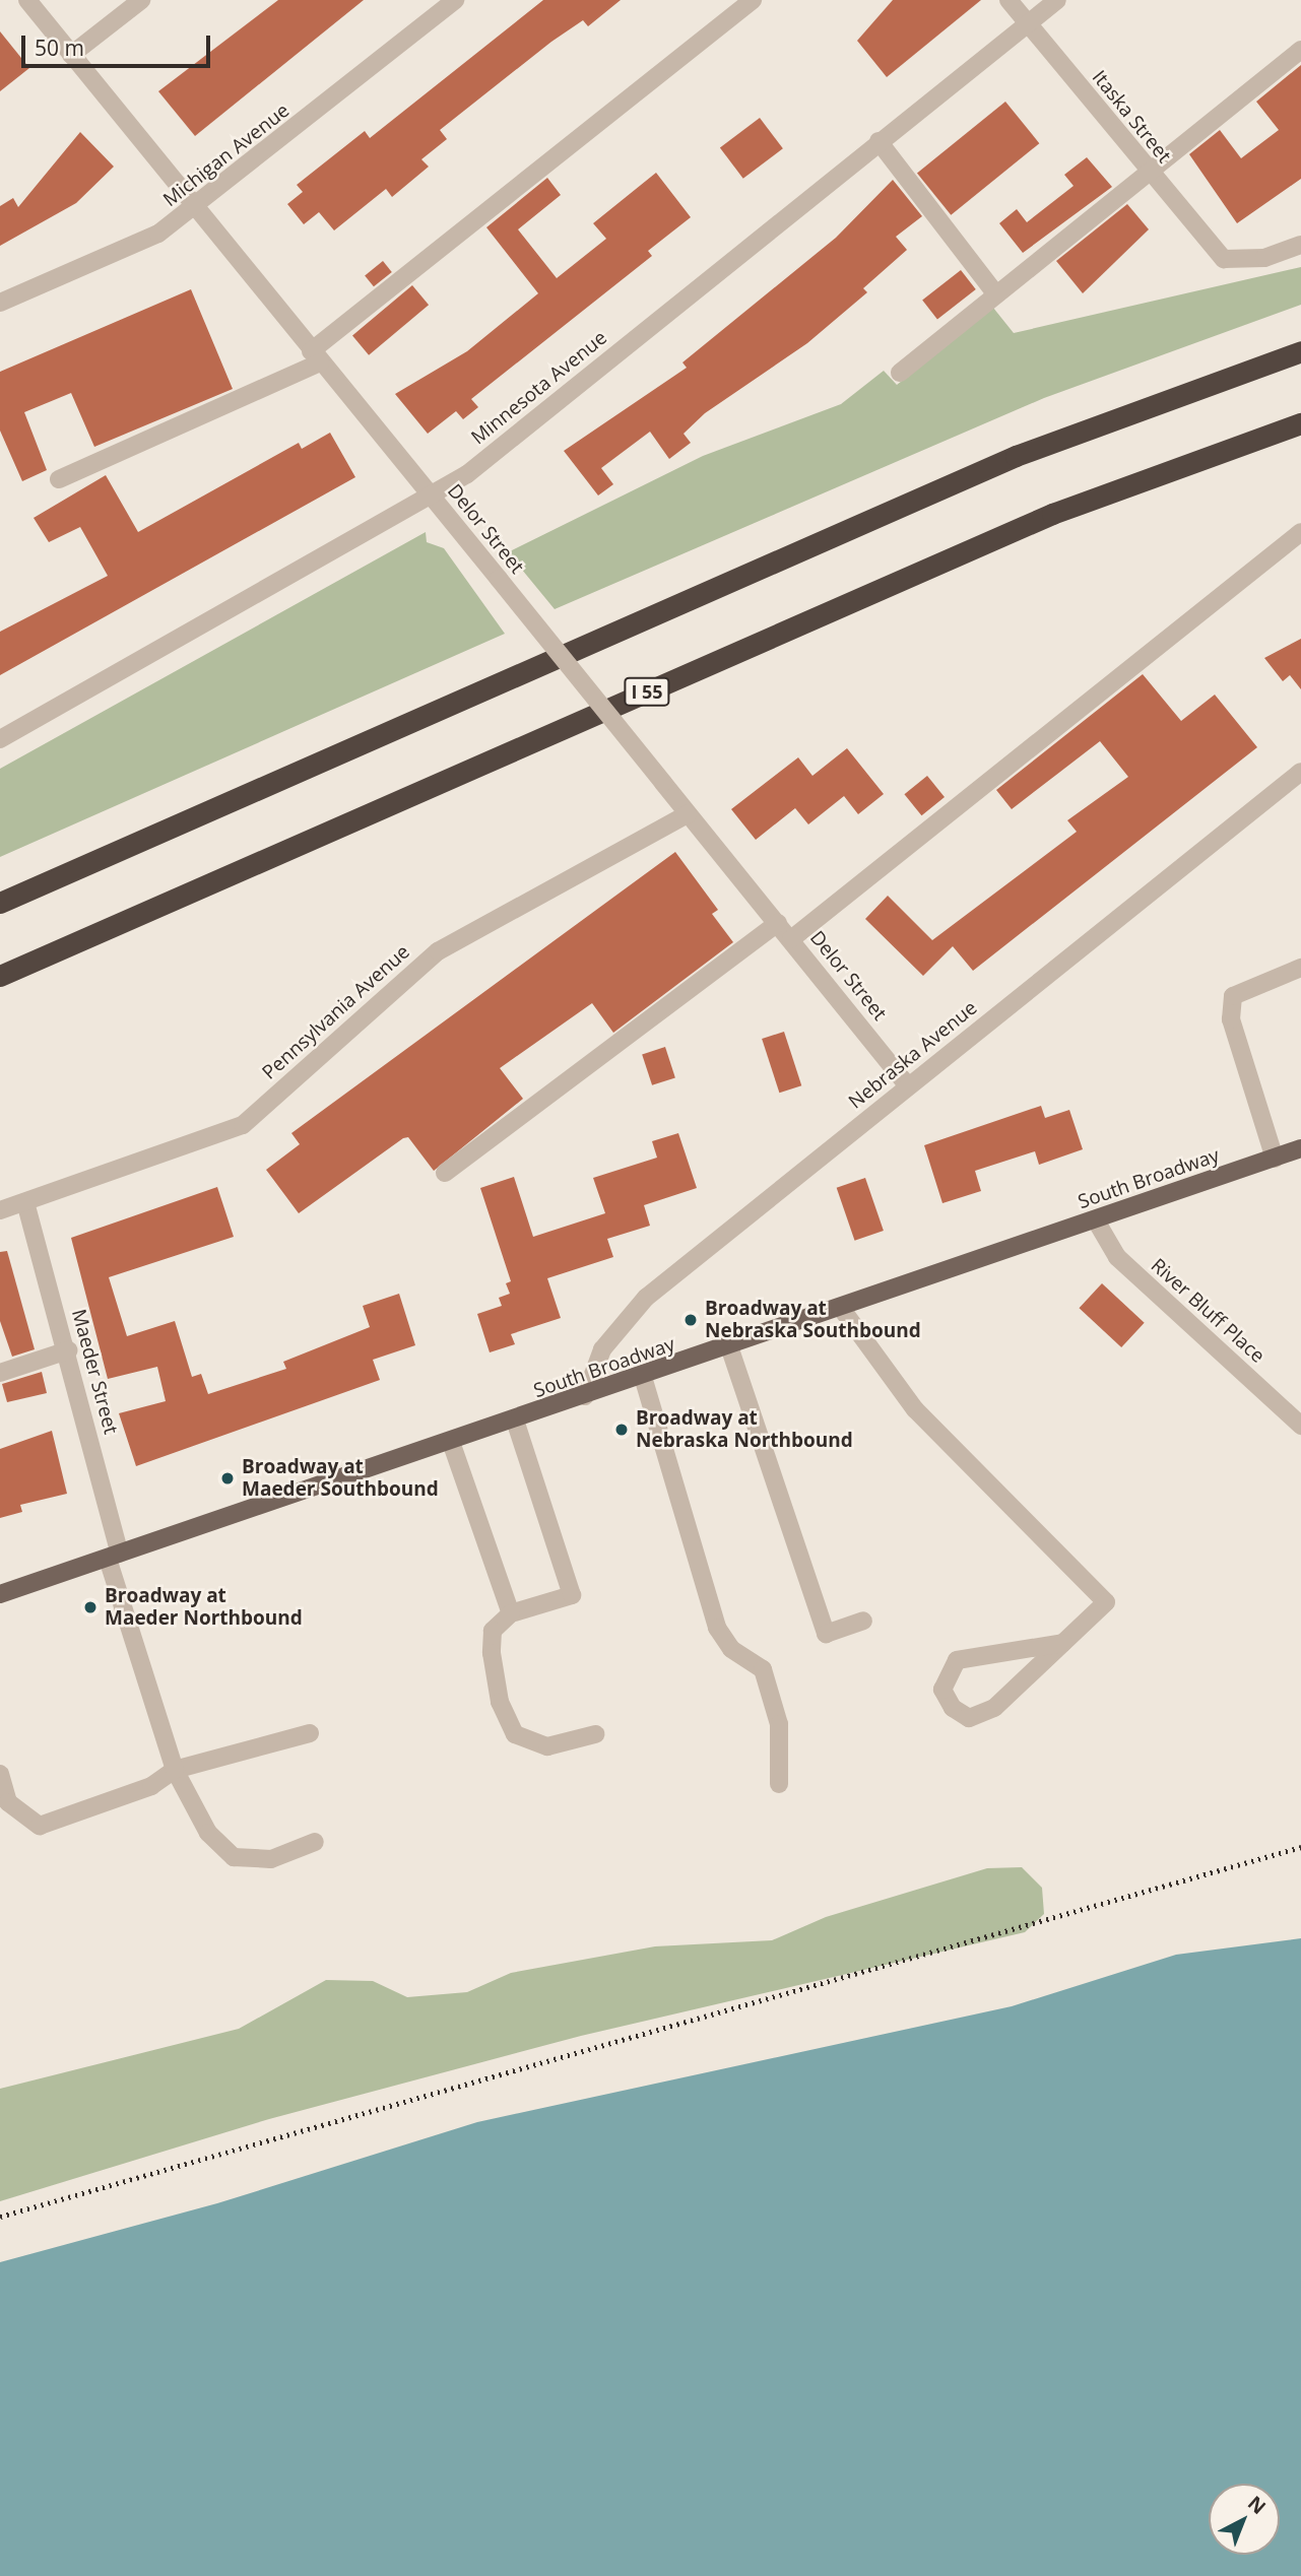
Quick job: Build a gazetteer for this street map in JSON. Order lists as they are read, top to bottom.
{
  "streets": {
    "highway": ["I 55"],
    "main road": ["South Broadway"],
    "street": [
      "Itaska Street",
      "Michigan Avenue",
      "Minnesota Avenue",
      "Delor Street",
      "Pennsylvania Avenue",
      "Nebraska Avenue",
      "River Bluff Place",
      "Maeder Street"
    ]
  },
  "crossings": [
    ["Itaska Street", "Minnesota Avenue"],
    ["Michigan Avenue", "Delor Street"],
    ["Minnesota Avenue", "Delor Street"],
    ["Delor Street", "Pennsylvania Avenue"],
    ["Delor Street", "Nebraska Avenue"],
    ["Pennsylvania Avenue", "Maeder Street"],
    ["Nebraska Avenue", "South Broadway"],
    ["South Broadway", "River Bluff Place"],
    ["South Broadway", "Maeder Street"]
  ],
  "places": [
    "Broadway at Nebraska Southbound",
    "Broadway at Nebraska Northbound",
    "Broadway at Maeder Southbound",
    "Broadway at Maeder Northbound"
  ],
  "scale_bar": "50 m",
  "north": "top right"
}
